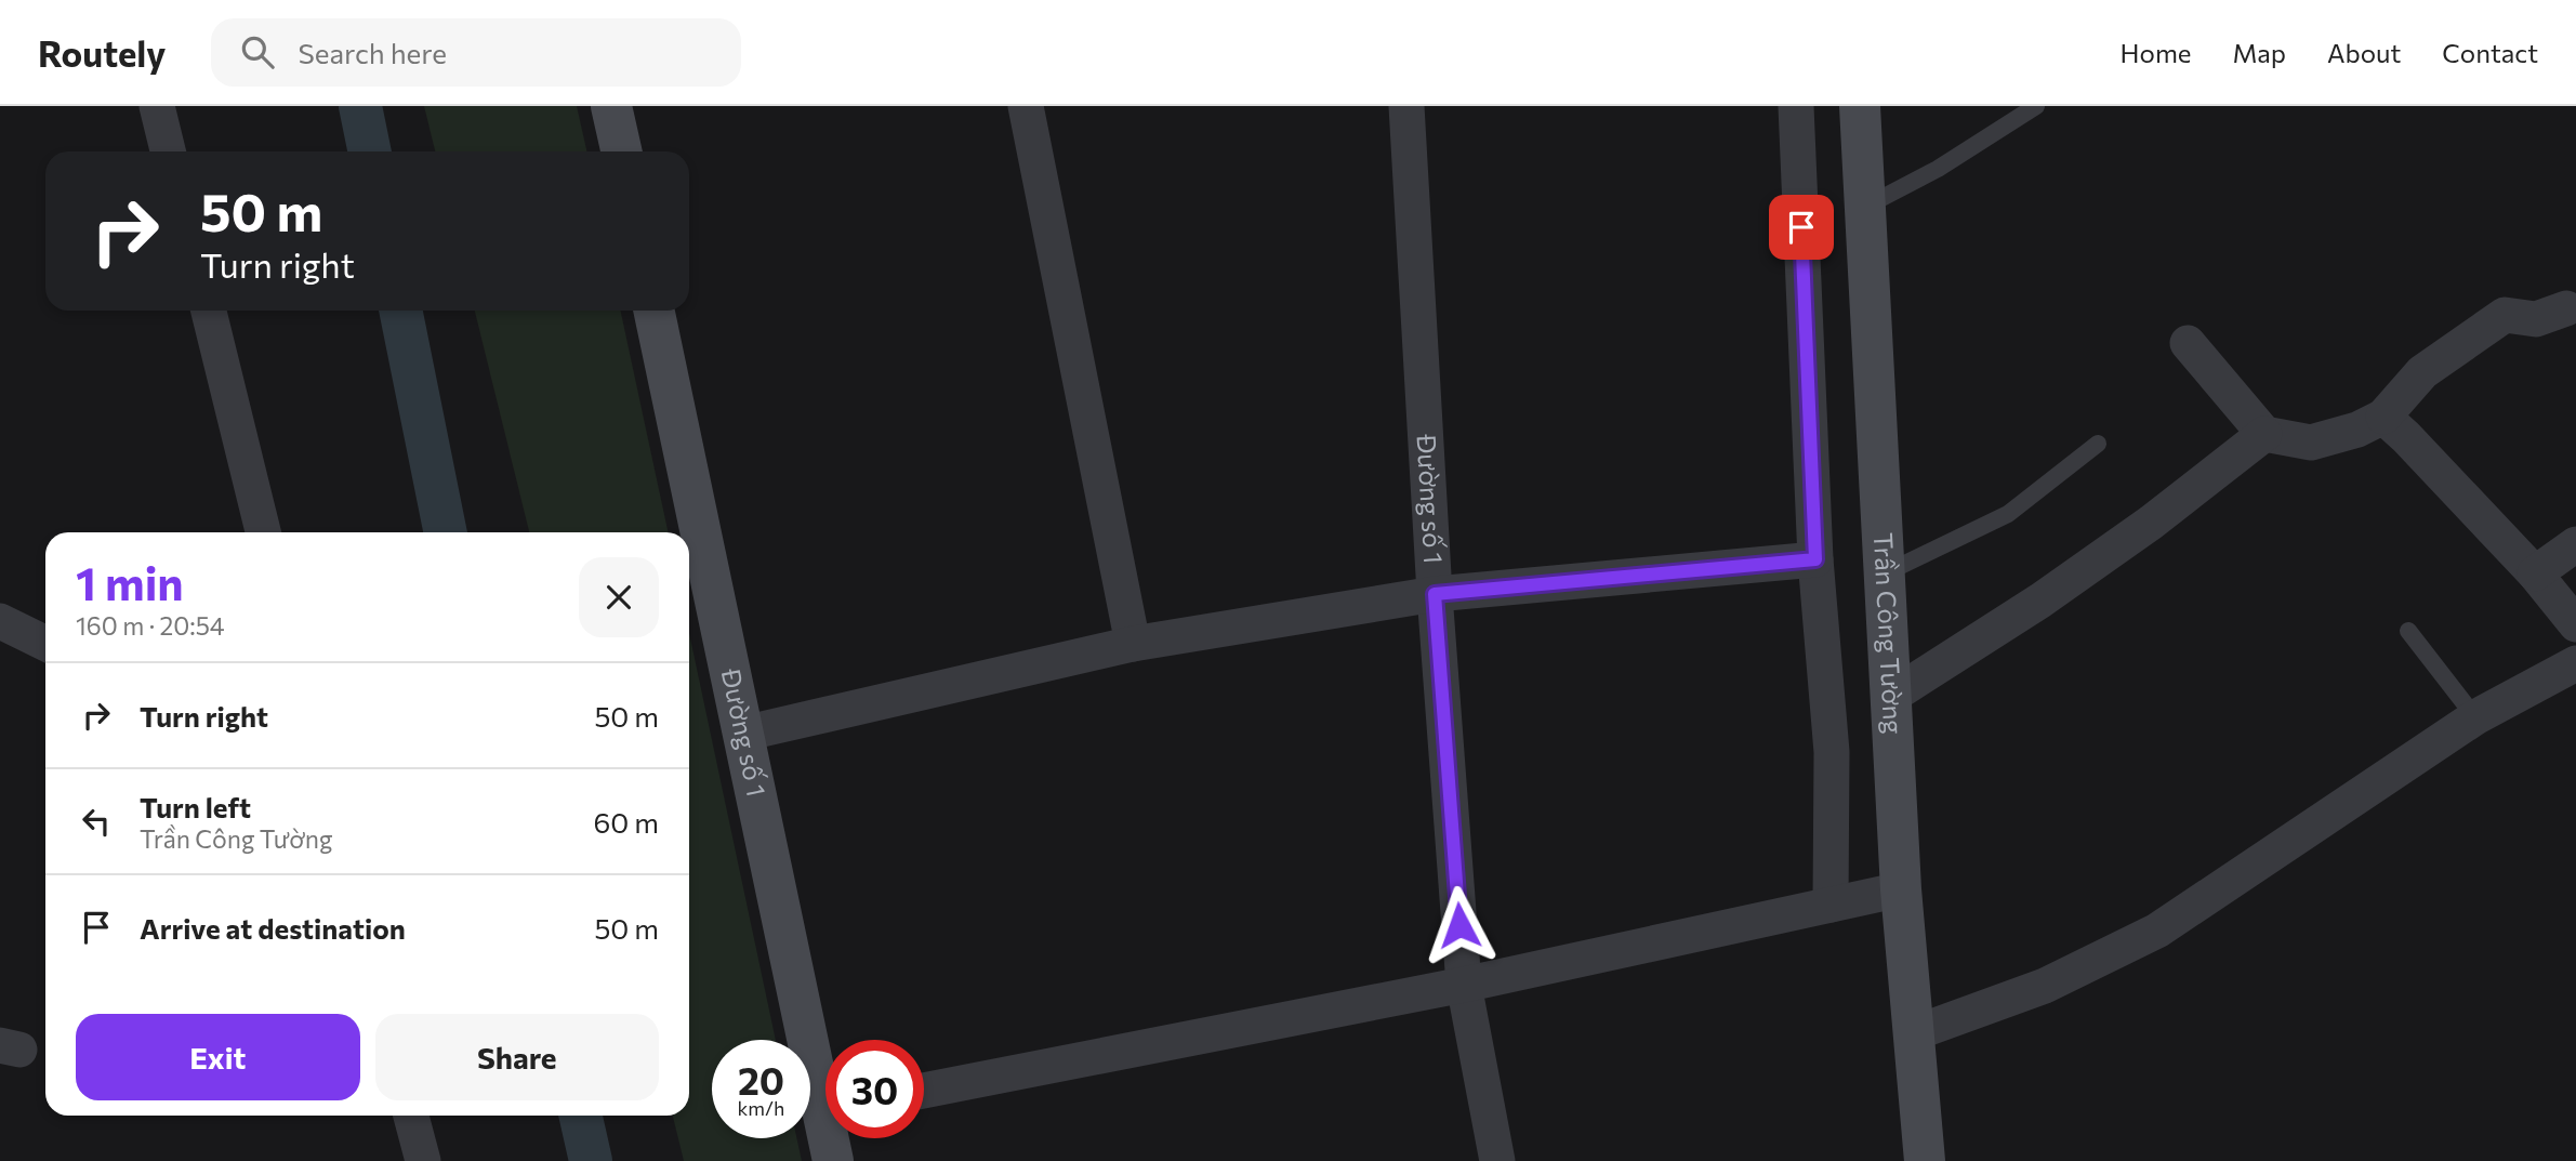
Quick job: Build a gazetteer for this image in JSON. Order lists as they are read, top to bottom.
{
  "streets": {
    "main road": ["Đường số 1", "Trần Công Tường"]
  },
  "page": {
    "header": "Routely",
    "search": "Search here",
    "nav": [
      "Home",
      "Map",
      "About",
      "Contact"
    ],
    "turn": ["50 m", "Turn right"],
    "heading": ["1 min", "160 m · 20:54"],
    "list": [
      {
        "name": "Turn right",
        "value": "50 m"
      },
      {
        "name": "Turn left",
        "note": "Trần Công Tường",
        "value": "60 m"
      },
      {
        "name": "Arrive at destination",
        "value": "50 m"
      }
    ],
    "buttons": ["Exit", "Share"],
    "speed": "20 km/h",
    "limit": "30"
  }
}
